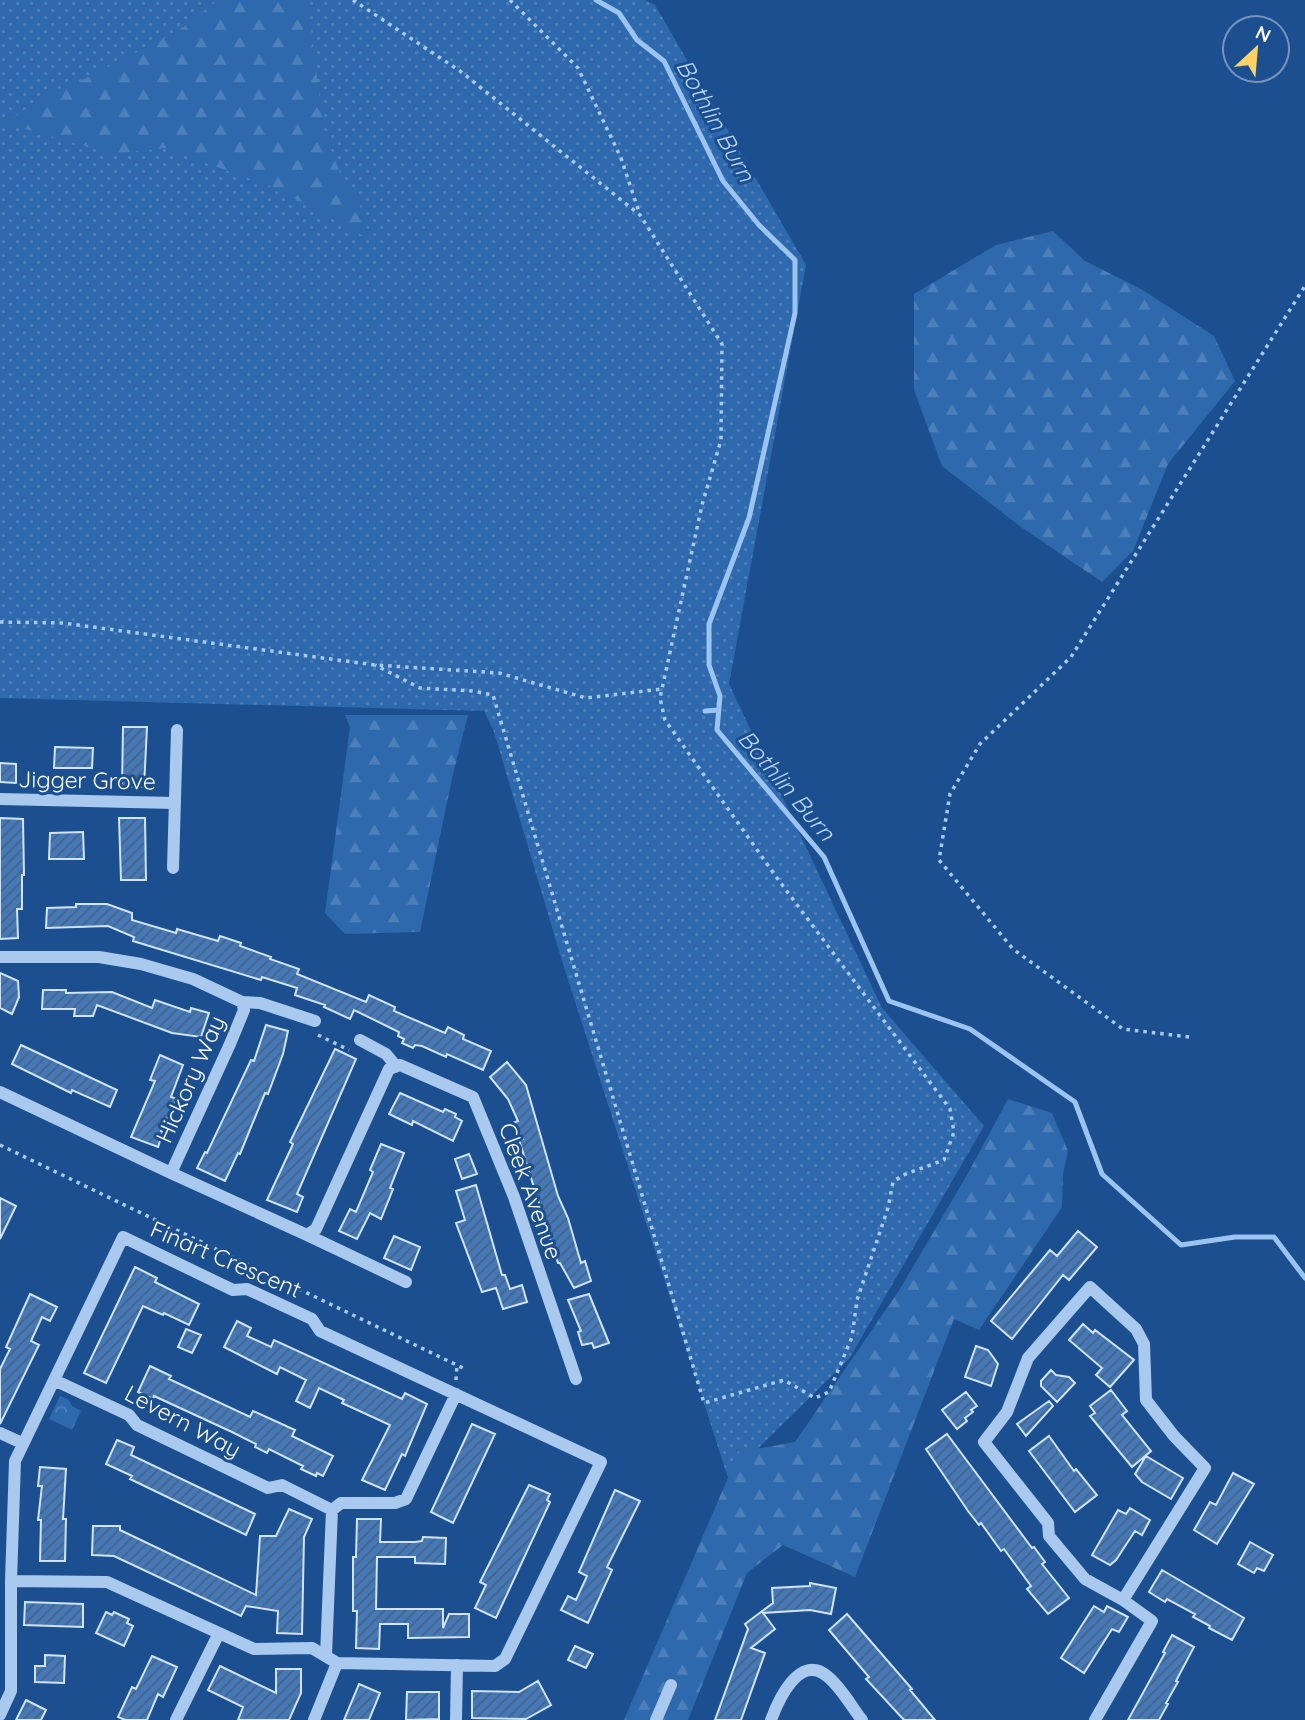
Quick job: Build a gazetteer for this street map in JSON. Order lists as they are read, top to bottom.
{
  "streets": {
    "street": [
      "Jigger Grove",
      "Hickory Way",
      "Cleek Avenue",
      "Finart Crescent",
      "Levern Way"
    ]
  },
  "crossings": [
    ["Finart Crescent", "Levern Way"]
  ],
  "water": ["Bothlin Burn"],
  "north": "top right"
}
